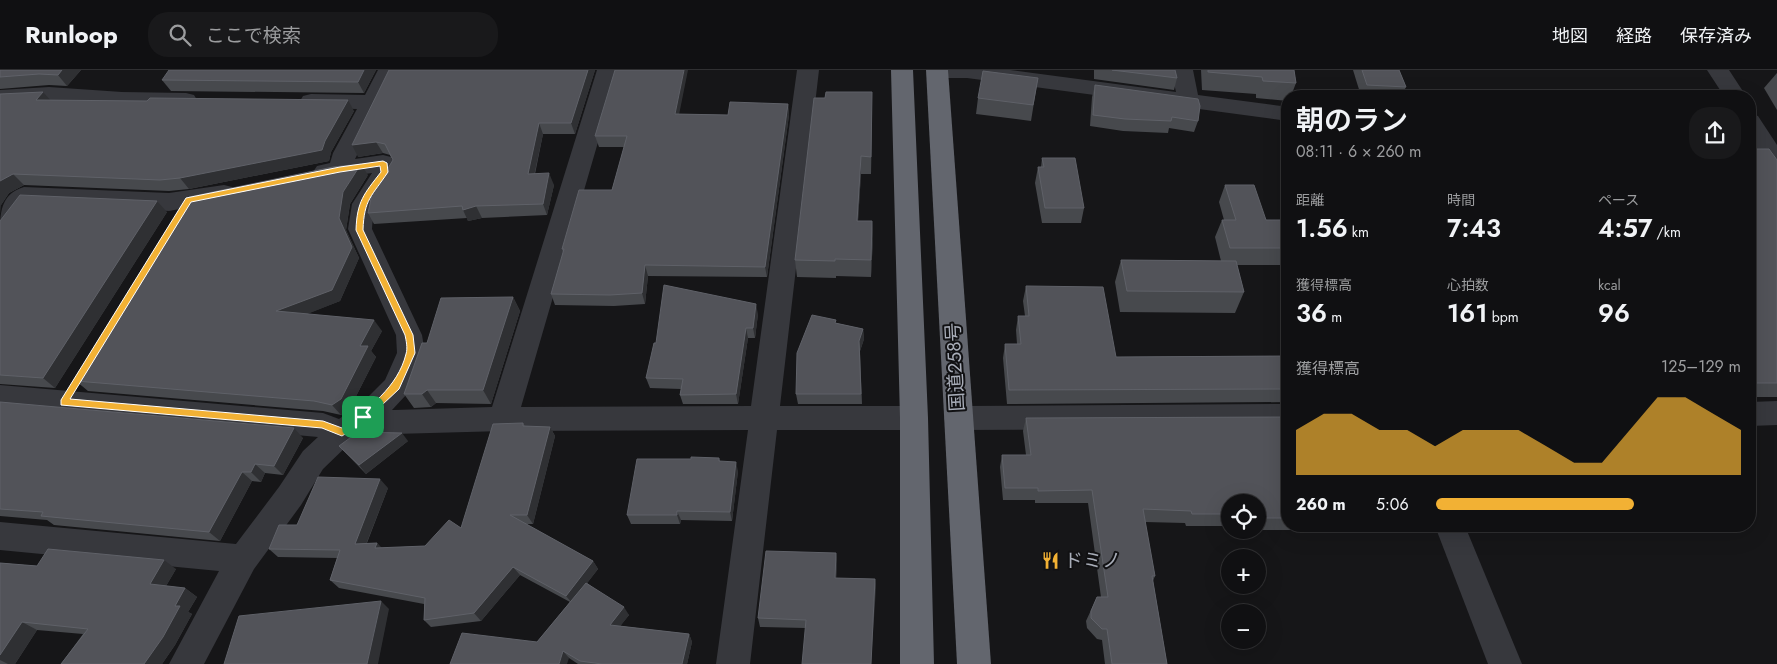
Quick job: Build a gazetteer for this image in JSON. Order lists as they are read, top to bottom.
{
  "streets": {
    "highway": ["国道258号"]
  },
  "places": {
    "restaurant": ["ドミノ"]
  },
  "page": {
    "header": "Runloop",
    "search": "ここで検索",
    "nav": ["地図", "経路", "保存済み"],
    "heading": ["朝のラン", "08:11 · 6 × 260 m"],
    "stats": [
      ["距離", "1.56 km"],
      ["時間", "7:43"],
      ["ペース", "4:57 /km"],
      ["獲得標高", "36 m"],
      ["心拍数", "161 bpm"],
      ["kcal", "96"]
    ],
    "chart": ["獲得標高", "125–129 m"],
    "list": [
      {
        "name": "260 m",
        "note": "5:06"
      }
    ],
    "map_buttons": ["+", "−"]
  }
}
